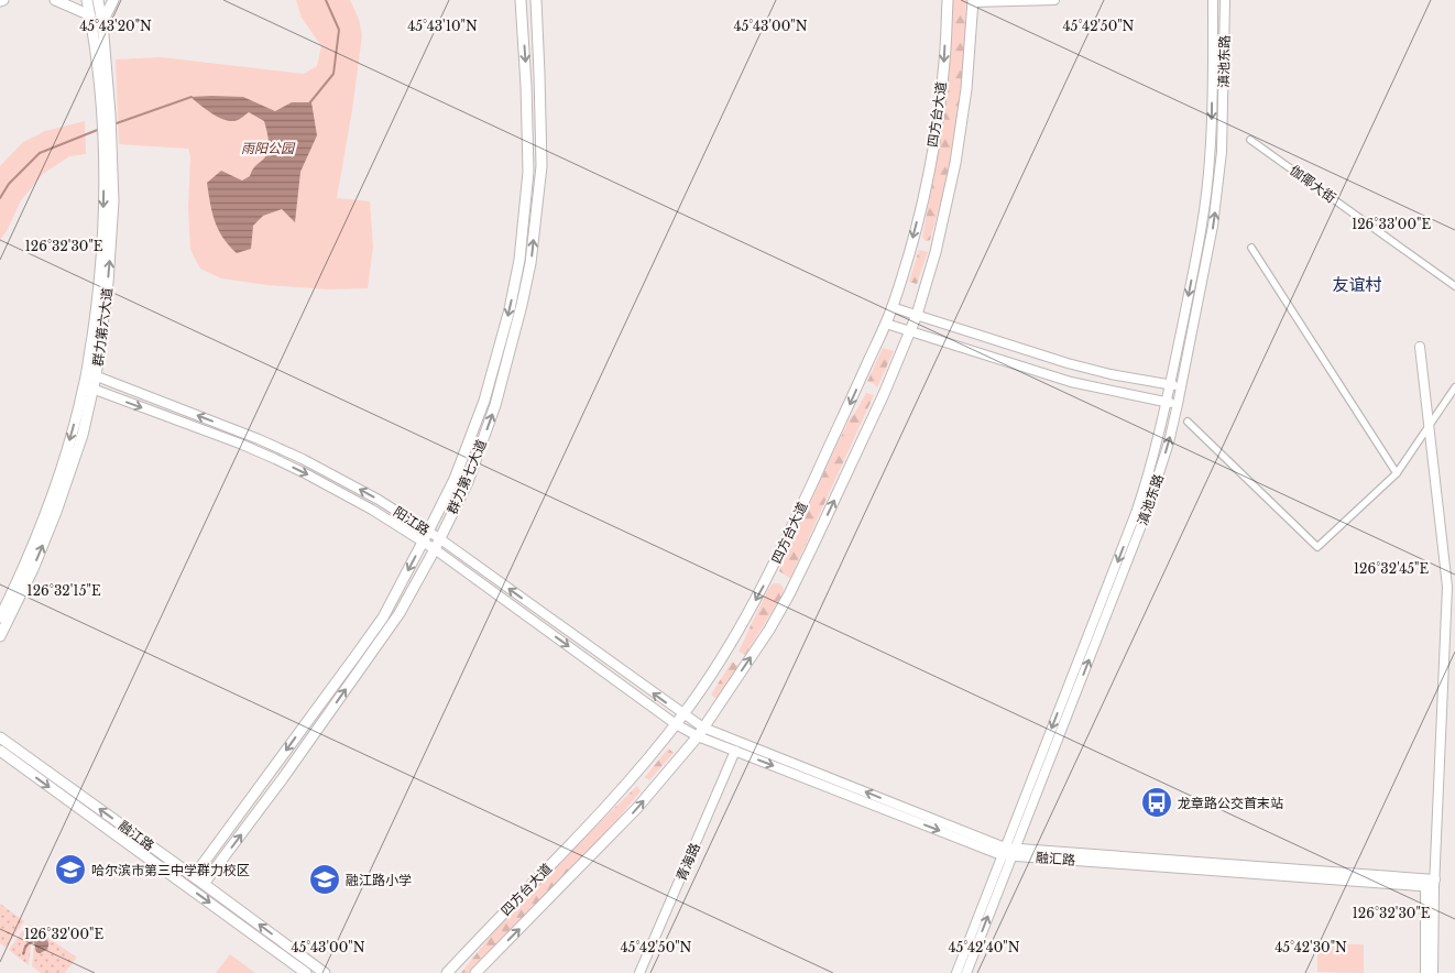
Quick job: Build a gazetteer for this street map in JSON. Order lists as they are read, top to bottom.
{
  "streets": {
    "main road": [
      "四方台大道",
      "群力第六大道",
      "群力第七大道",
      "融江路"
    ],
    "street": [
      "滇池东路",
      "伽倻大街",
      "阳江路",
      "融汇路",
      "青海路"
    ]
  },
  "crossings": [
    ["滇池东路", "融汇路"],
    ["四方台大道", "阳江路"],
    ["四方台大道", "融汇路"],
    ["群力第六大道", "阳江路"],
    ["群力第七大道", "阳江路"],
    ["群力第七大道", "融江路"],
    ["阳江路", "融汇路"],
    ["融汇路", "青海路"]
  ],
  "districts": ["友谊村"],
  "parks": ["雨阳公园"],
  "places": {
    "bus stop": ["龙章路公交首末站"],
    "school or university": ["哈尔滨市第三中学群力校区", "融江路小学"]
  },
  "coordinates": [
    "45°43'20\"N",
    "45°43'10\"N",
    "45°43'00\"N",
    "45°42'50\"N",
    "126°33'00\"E",
    "126°32'30\"E",
    "126°32'45\"E",
    "126°32'15\"E",
    "126°32'00\"E",
    "45°42'40\"N",
    "45°42'30\"N"
  ]
}
